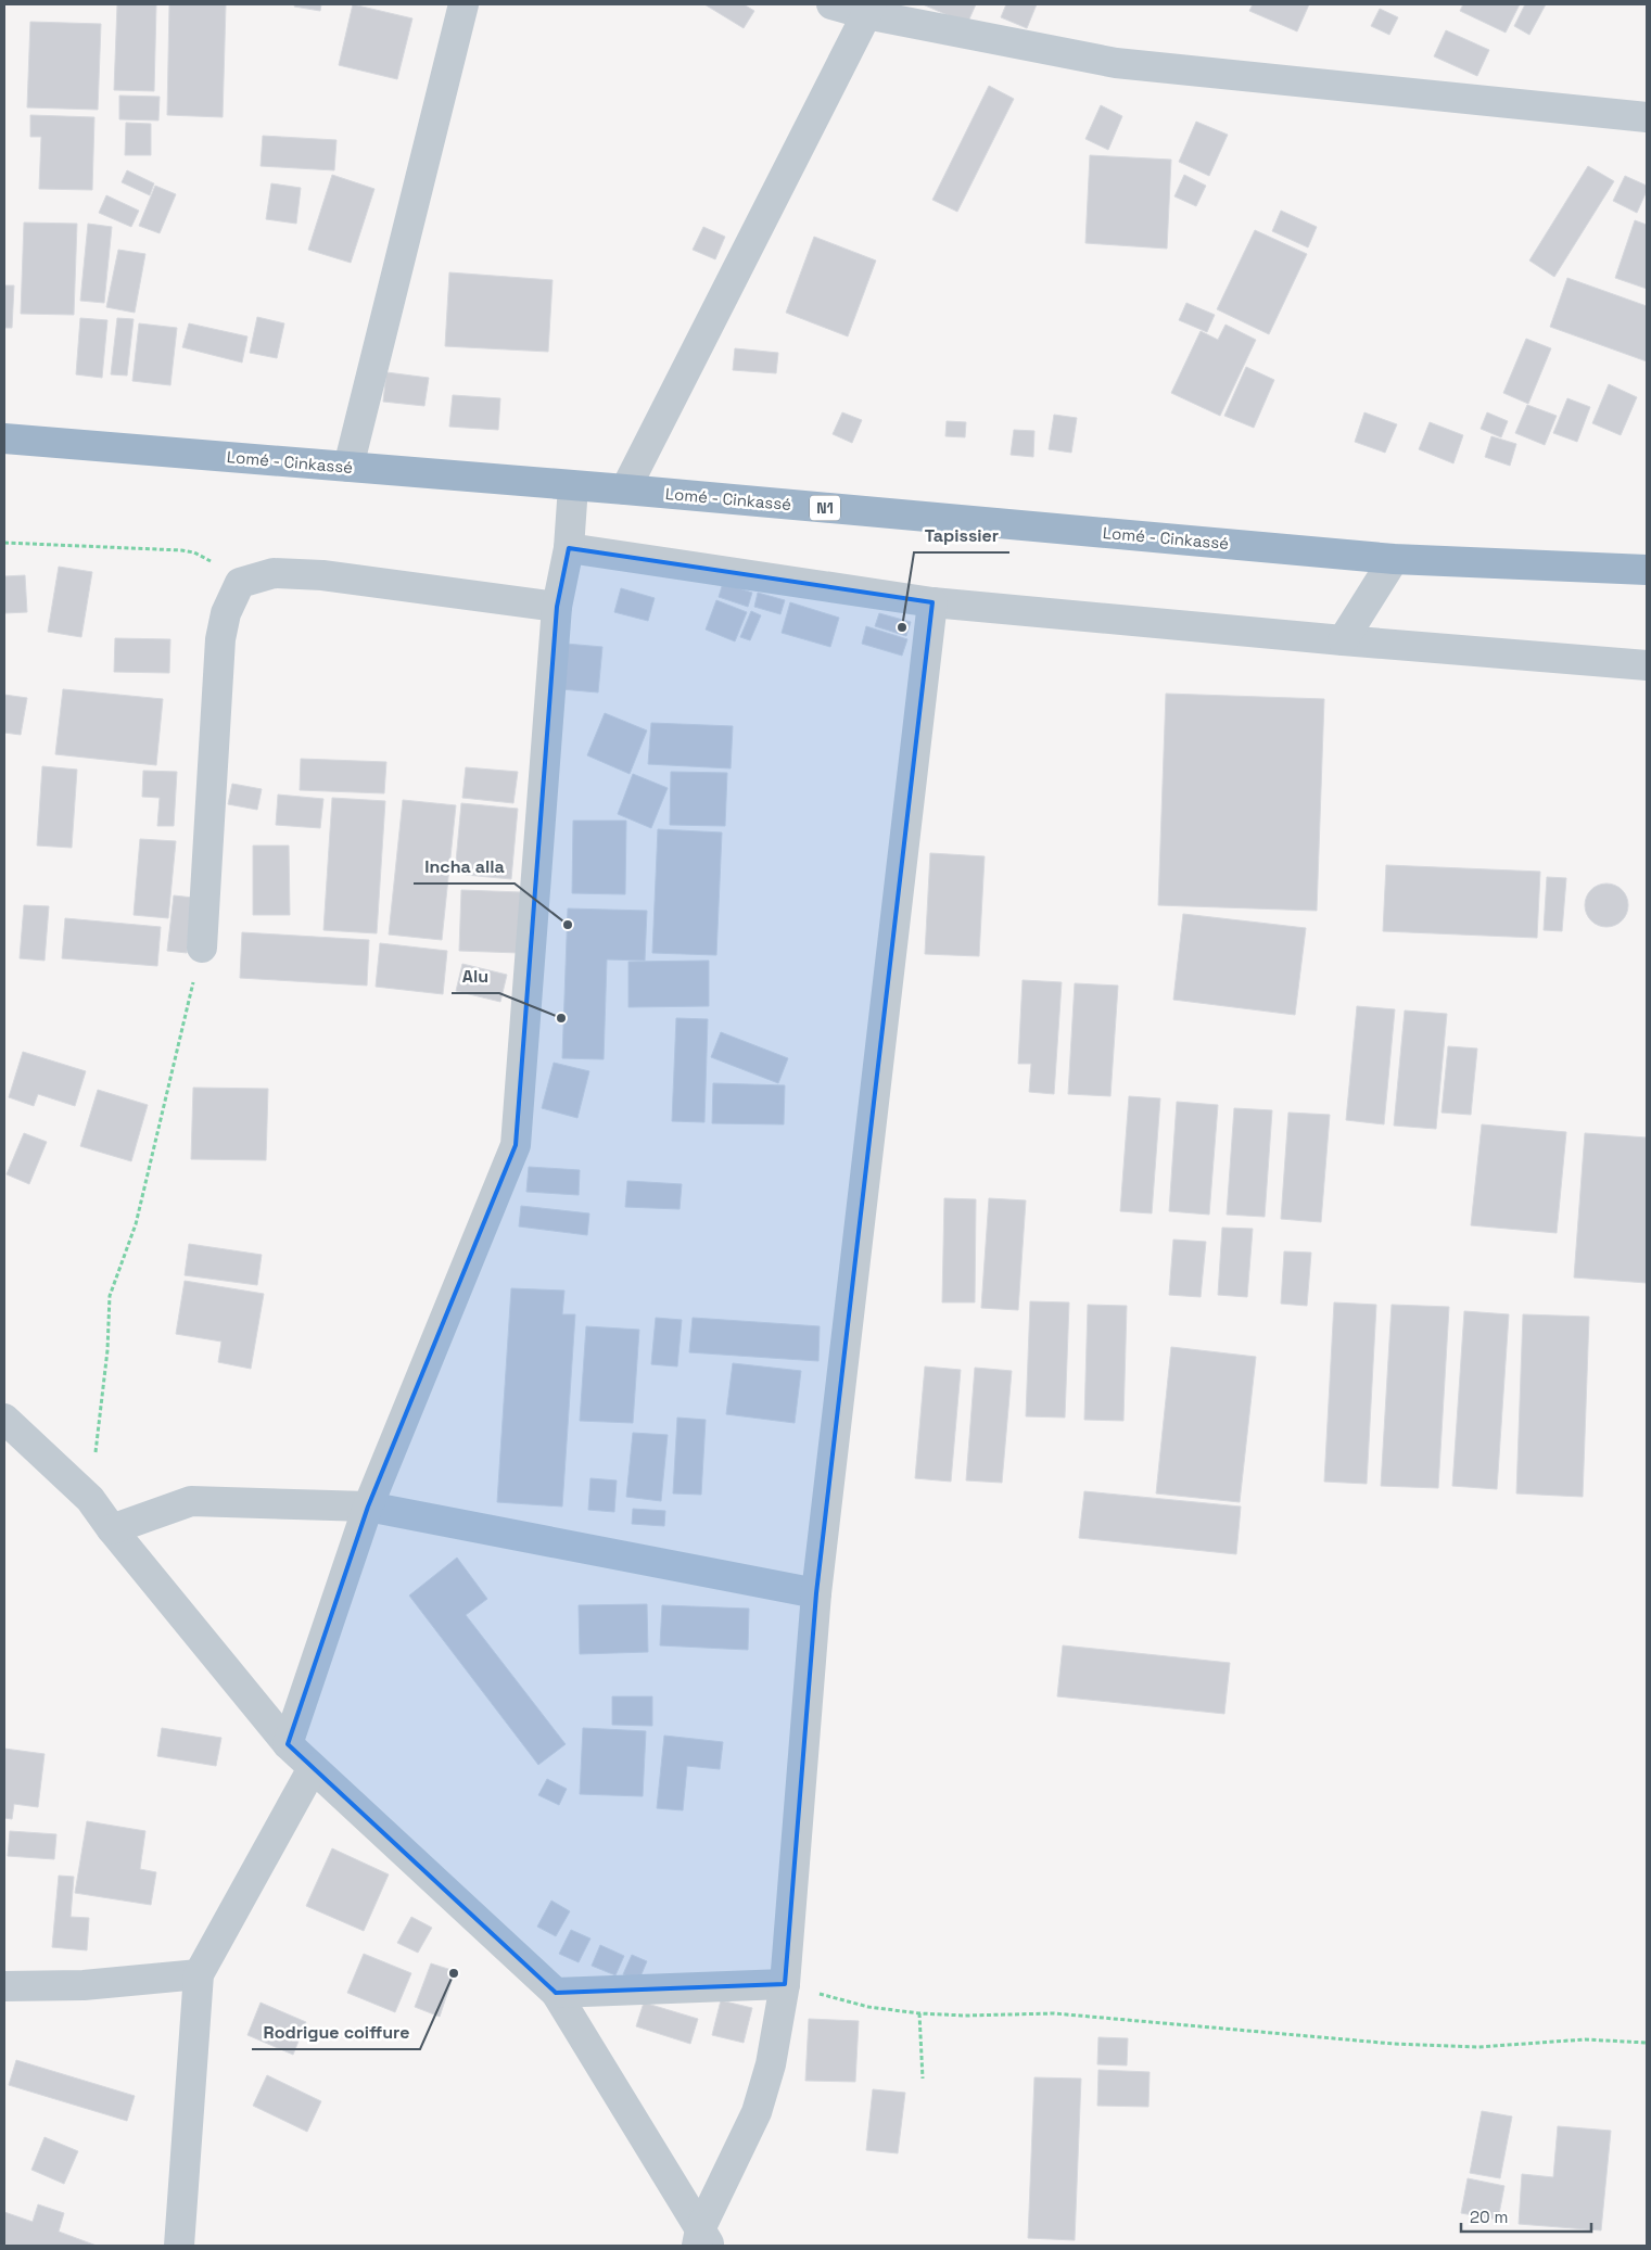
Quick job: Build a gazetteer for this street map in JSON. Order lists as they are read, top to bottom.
{
  "streets": {
    "highway": ["Lomé - Cinkassé", "N1"]
  },
  "places": [
    "Tapissier",
    "Incha alla",
    "Alu",
    "Rodrigue coiffure"
  ],
  "scale_bar": "20 m"
}
